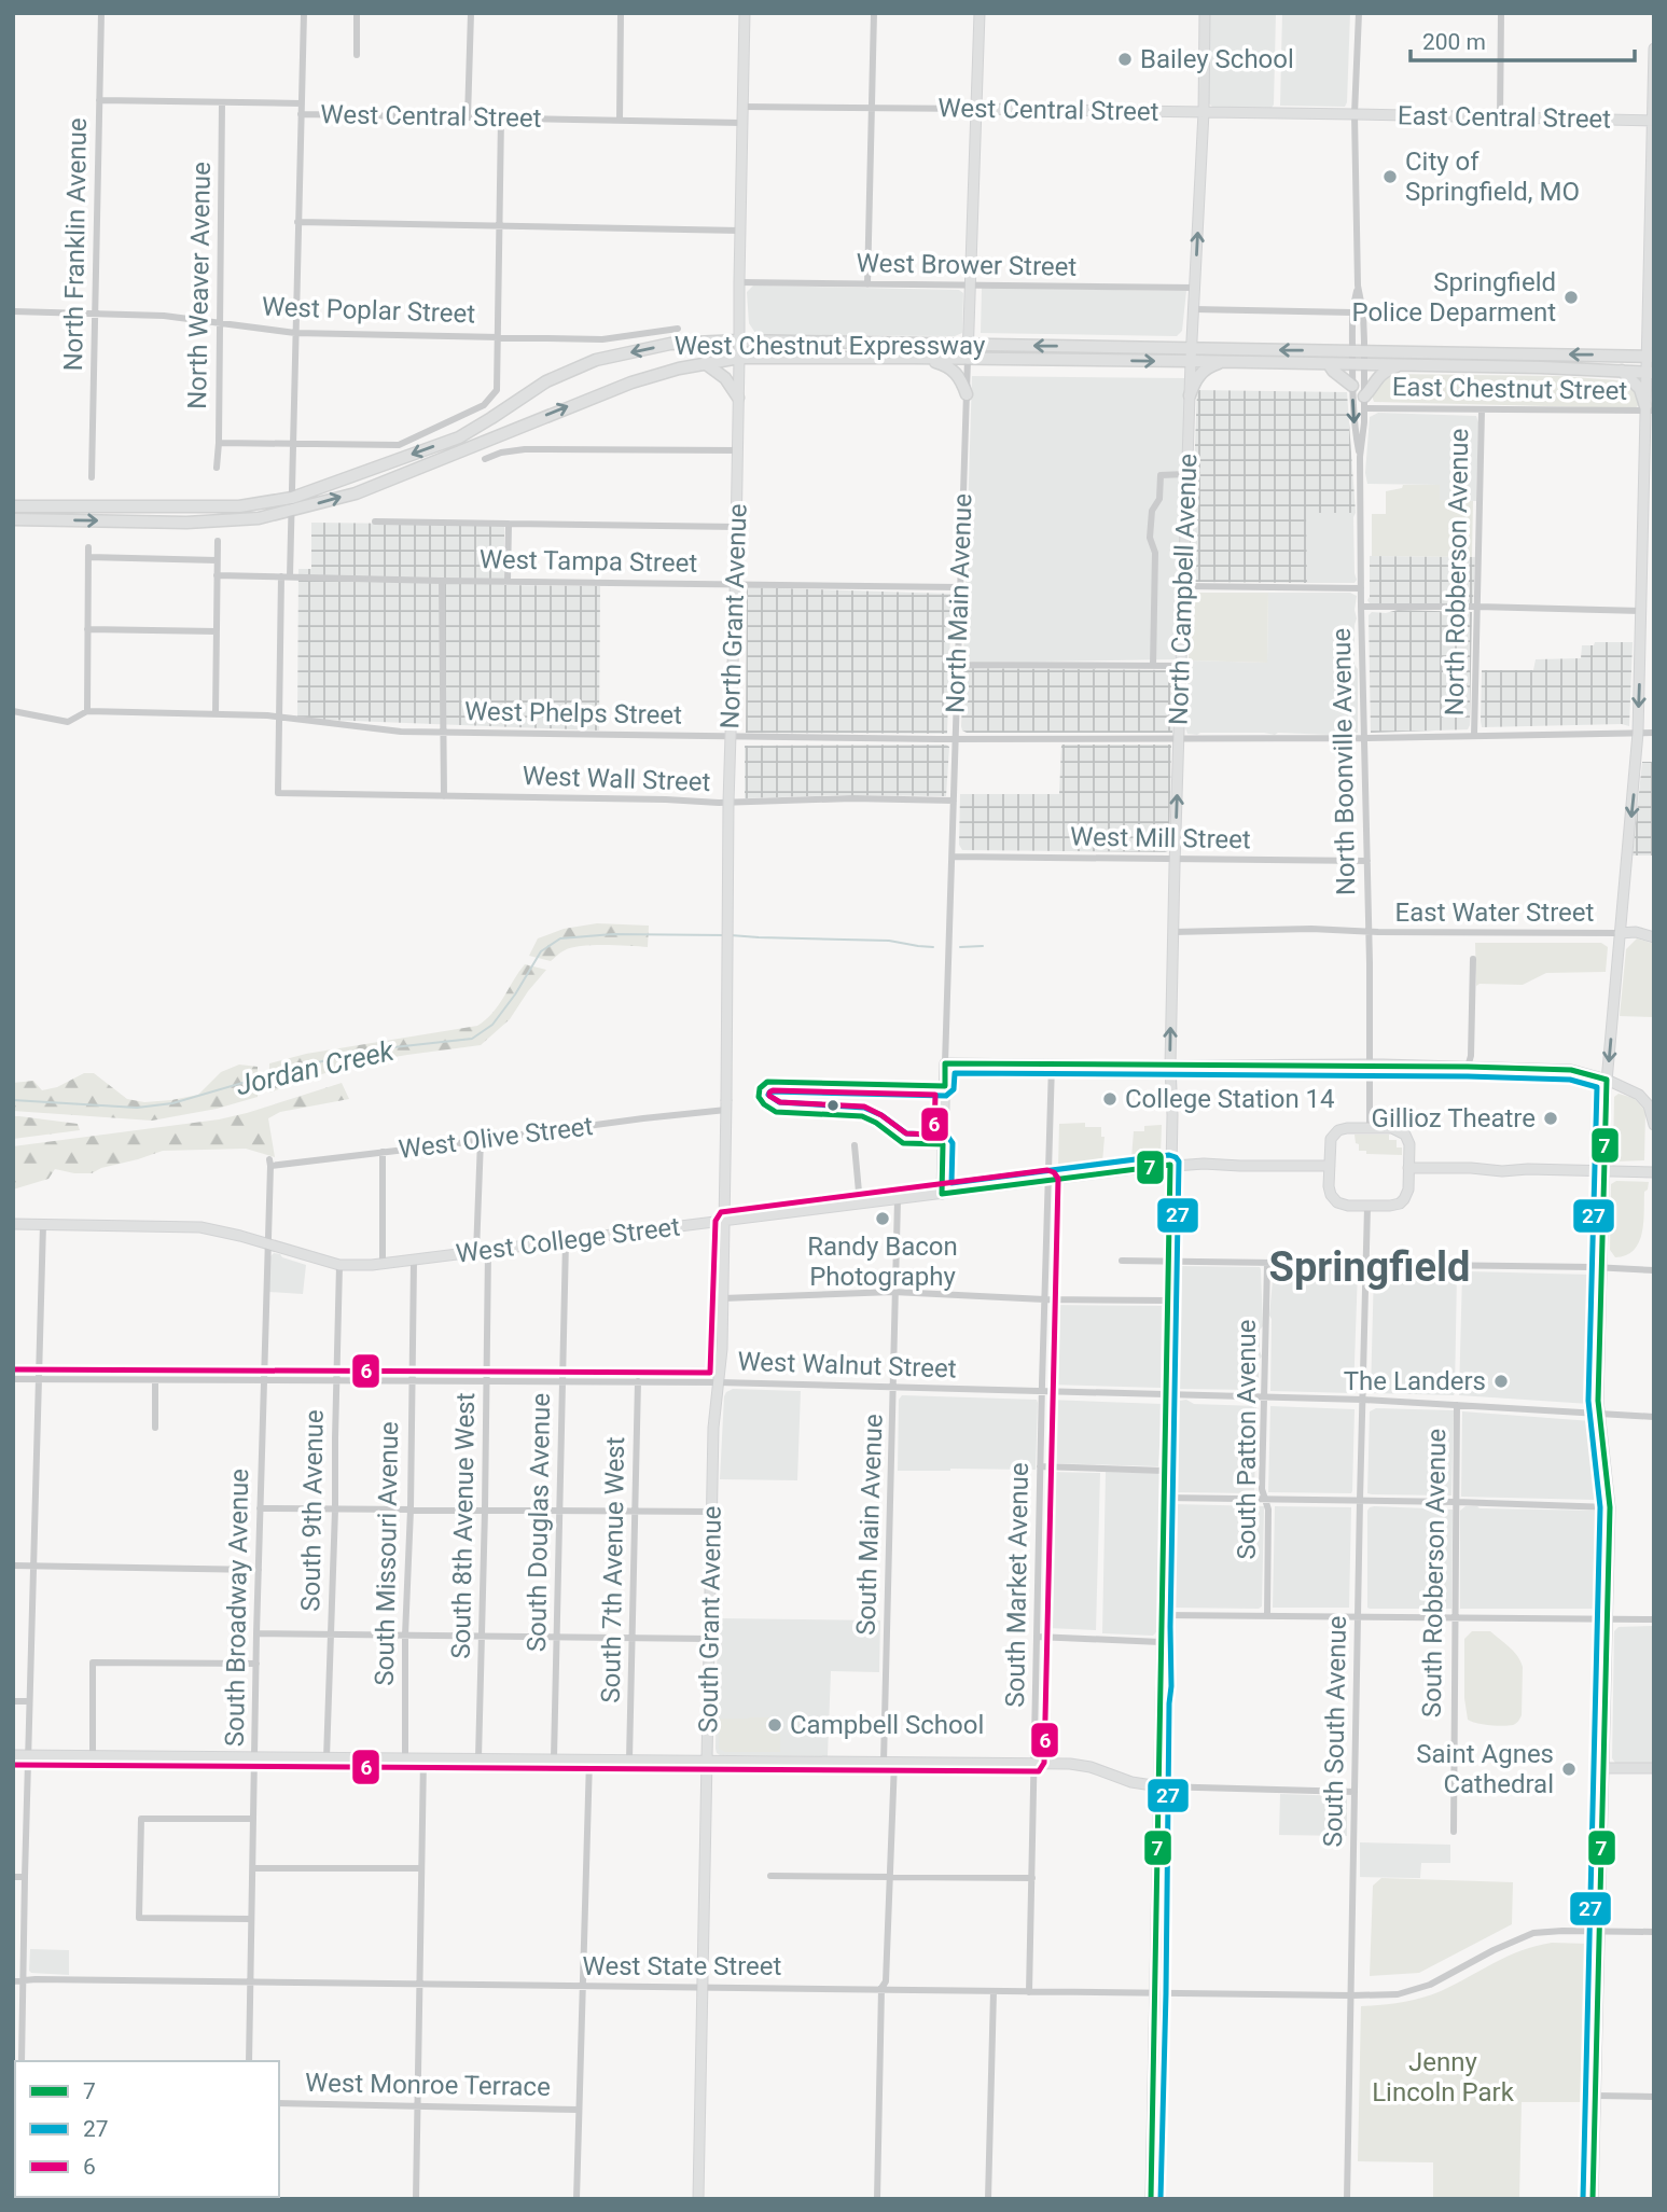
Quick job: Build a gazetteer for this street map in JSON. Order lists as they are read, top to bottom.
{
  "streets": {
    "main road": [
      "West Central Street",
      "East Central Street",
      "West Chestnut Expressway",
      "North Campbell Avenue",
      "North Main Avenue",
      "North Grant Avenue",
      "West College Street",
      "South Grant Avenue"
    ],
    "street": [
      "North Franklin Avenue",
      "West Brower Street",
      "North Weaver Avenue",
      "West Poplar Street",
      "East Chestnut Street",
      "West Tampa Street",
      "North Robberson Avenue",
      "West Phelps Street",
      "North Boonville Avenue",
      "West Wall Street",
      "West Mill Street",
      "East Water Street",
      "West Olive Street",
      "West Walnut Street",
      "South Patton Avenue",
      "South 9th Avenue",
      "South Douglas Avenue",
      "South Main Avenue",
      "South 8th Avenue West",
      "South Missouri Avenue",
      "South 7th Avenue West",
      "South Robberson Avenue",
      "South Market Avenue",
      "South Broadway Avenue",
      "South South Avenue",
      "West State Street",
      "West Monroe Terrace"
    ]
  },
  "crossings": [
    ["West Central Street", "East Central Street"],
    ["West Central Street", "North Franklin Avenue"],
    ["West Central Street", "North Weaver Avenue"],
    ["West Central Street", "North Campbell Avenue"],
    ["West Central Street", "North Main Avenue"],
    ["West Central Street", "North Grant Avenue"],
    ["West Central Street", "North Boonville Avenue"],
    ["East Central Street", "North Boonville Avenue"],
    ["North Franklin Avenue", "West Poplar Street"],
    ["West Brower Street", "North Campbell Avenue"],
    ["West Brower Street", "North Main Avenue"],
    ["West Brower Street", "North Grant Avenue"],
    ["North Weaver Avenue", "West Poplar Street"],
    ["West Chestnut Expressway", "North Campbell Avenue"],
    ["West Chestnut Expressway", "North Main Avenue"],
    ["West Chestnut Expressway", "North Grant Avenue"],
    ["West Chestnut Expressway", "North Boonville Avenue"],
    ["East Chestnut Street", "North Robberson Avenue"],
    ["East Chestnut Street", "North Boonville Avenue"],
    ["West Tampa Street", "North Main Avenue"],
    ["West Tampa Street", "North Grant Avenue"],
    ["North Robberson Avenue", "West Phelps Street"],
    ["North Campbell Avenue", "West Phelps Street"],
    ["North Campbell Avenue", "West Mill Street"],
    ["North Campbell Avenue", "East Water Street"],
    ["North Campbell Avenue", "West College Street"],
    ["North Campbell Avenue", "West Walnut Street"],
    ["North Campbell Avenue", "West State Street"],
    ["North Main Avenue", "West Phelps Street"],
    ["North Main Avenue", "West Wall Street"],
    ["North Main Avenue", "West Mill Street"],
    ["North Main Avenue", "West College Street"],
    ["North Grant Avenue", "West Olive Street"],
    ["North Grant Avenue", "West College Street"],
    ["North Grant Avenue", "South Grant Avenue"],
    ["West Phelps Street", "North Boonville Avenue"],
    ["West Phelps Street", "West Wall Street"],
    ["North Boonville Avenue", "West Mill Street"],
    ["North Boonville Avenue", "East Water Street"],
    ["North Boonville Avenue", "West College Street"],
    ["North Boonville Avenue", "South South Avenue"],
    ["West Olive Street", "South Broadway Avenue"],
    ["West College Street", "South 9th Avenue"],
    ["West College Street", "South Douglas Avenue"],
    ["West College Street", "South Main Avenue"],
    ["West College Street", "South 8th Avenue West"],
    ["West College Street", "South Missouri Avenue"],
    ["West College Street", "South Market Avenue"],
    ["West College Street", "South Broadway Avenue"],
    ["West College Street", "South Grant Avenue"],
    ["West College Street", "South South Avenue"],
    ["West Walnut Street", "South Patton Avenue"],
    ["West Walnut Street", "South 9th Avenue"],
    ["West Walnut Street", "South Douglas Avenue"],
    ["West Walnut Street", "South Main Avenue"],
    ["West Walnut Street", "South 8th Avenue West"],
    ["West Walnut Street", "South Missouri Avenue"],
    ["West Walnut Street", "South 7th Avenue West"],
    ["West Walnut Street", "South Robberson Avenue"],
    ["West Walnut Street", "South Market Avenue"],
    ["West Walnut Street", "South Broadway Avenue"],
    ["West Walnut Street", "South Grant Avenue"],
    ["West Walnut Street", "South South Avenue"],
    ["South Main Avenue", "West State Street"],
    ["South Market Avenue", "West State Street"],
    ["South Broadway Avenue", "West State Street"],
    ["South Grant Avenue", "West State Street"],
    ["South South Avenue", "West State Street"]
  ],
  "districts": ["Springfield"],
  "water": ["Jordan Creek"],
  "parks": ["Jenny Lincoln Park"],
  "places": [
    "Bailey School",
    "City of Springfield, MO",
    "Springfield Police Deparment",
    "College Station 14",
    "Gillioz Theatre",
    "Randy Bacon Photography",
    "The Landers",
    "Campbell School",
    "Saint Agnes Cathedral"
  ],
  "lines": ["transit line 7", "transit line 27", "transit line 6"],
  "legend": ["7", "27", "6"],
  "scale_bar": "200 m"
}
